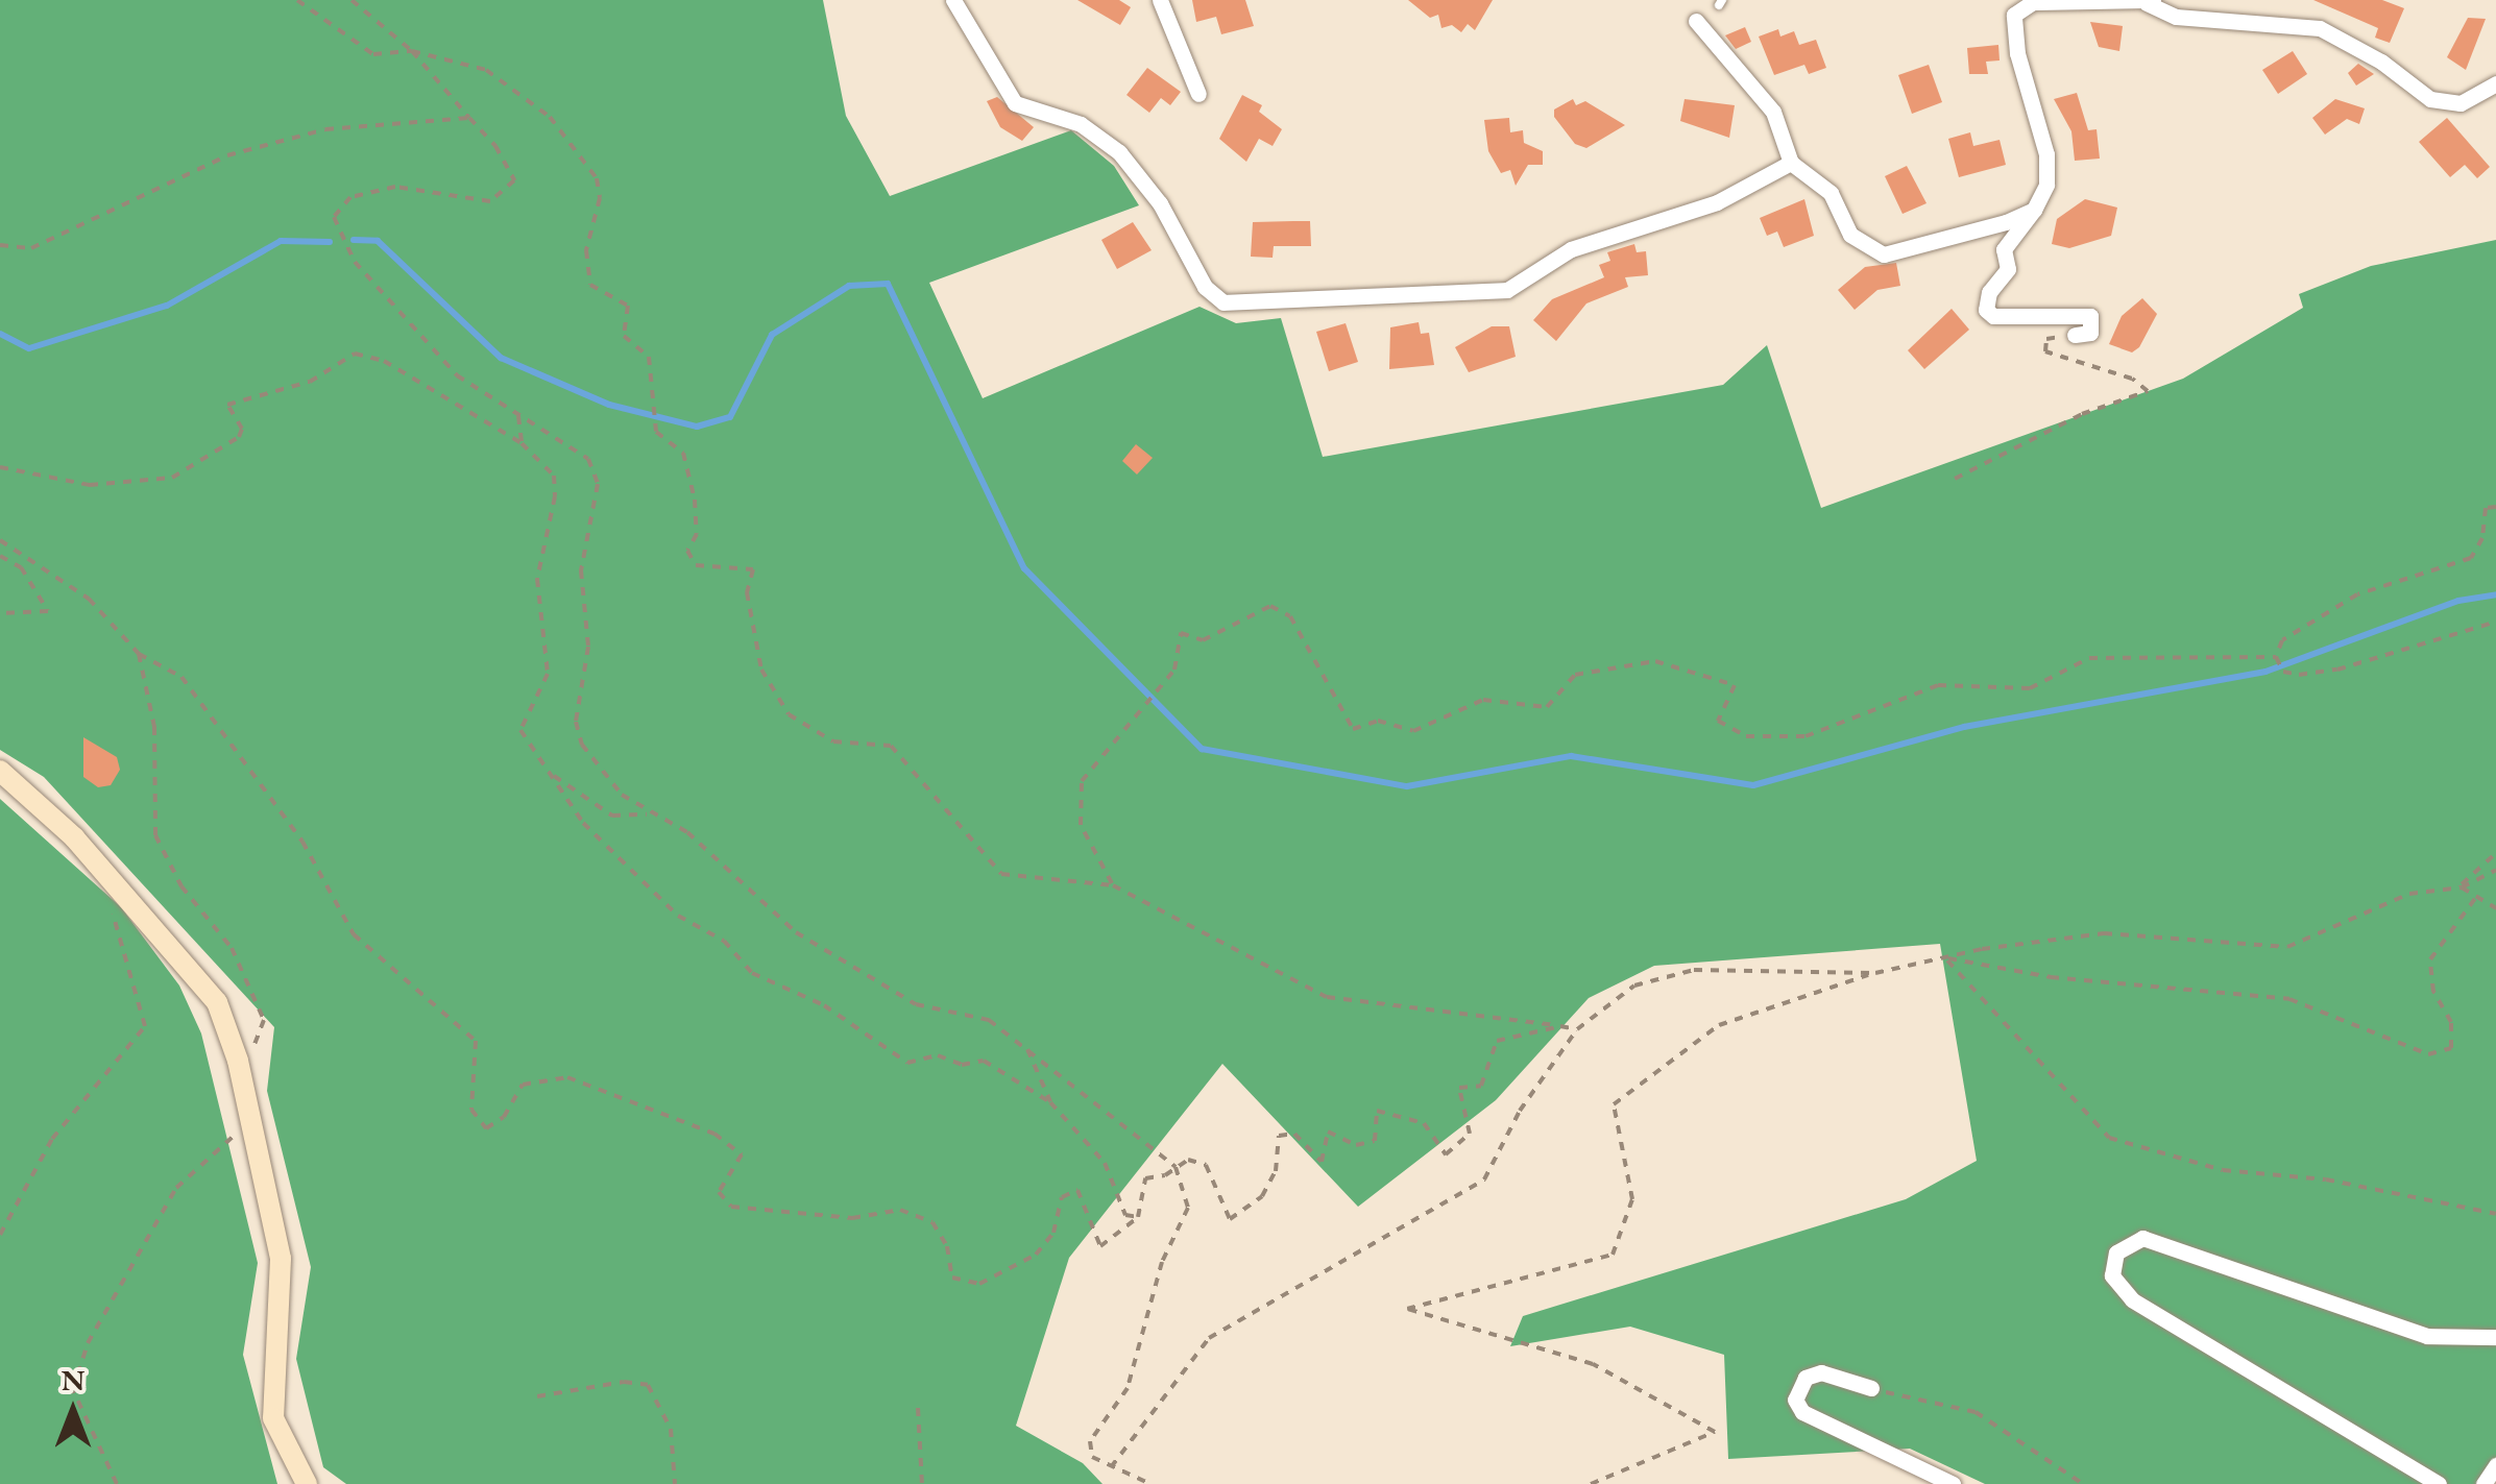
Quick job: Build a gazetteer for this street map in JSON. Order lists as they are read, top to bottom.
{
  "north": "top"
}
